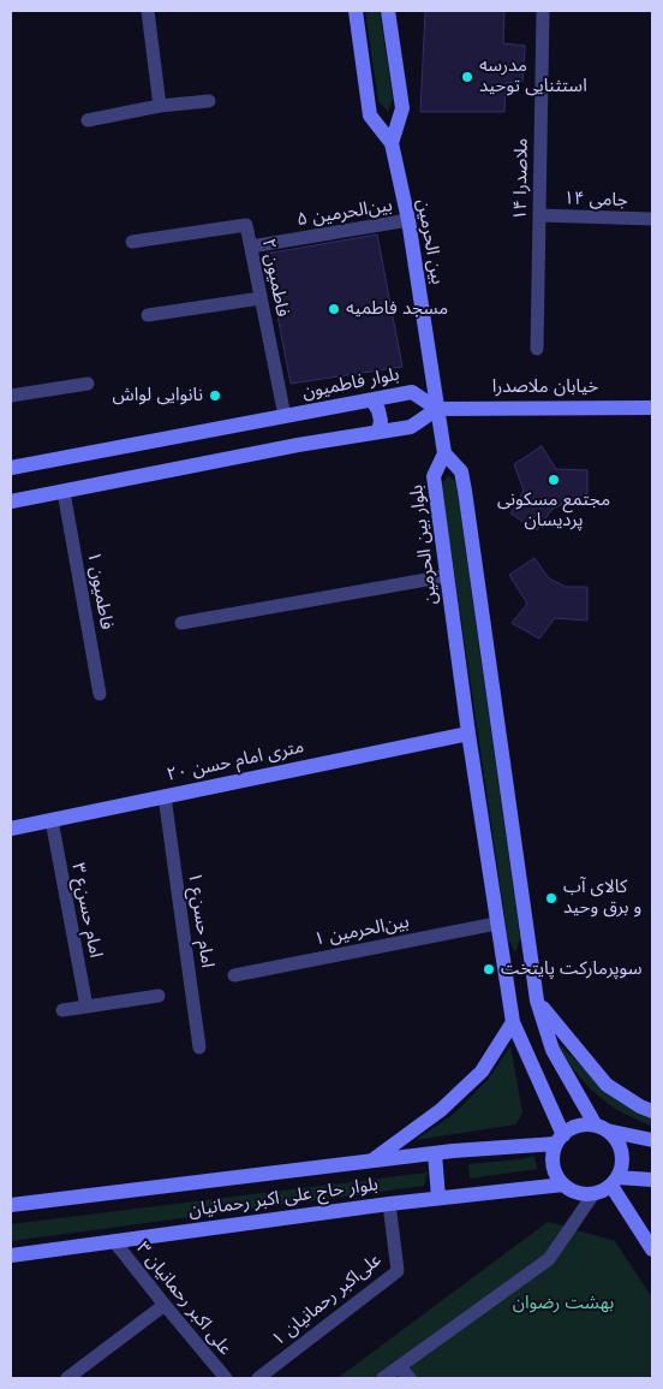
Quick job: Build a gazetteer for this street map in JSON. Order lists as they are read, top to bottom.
{
  "streets": {
    "main road": [
      "بین الحرمین",
      "بلوار فاطمیون",
      "خیابان ملاصدرا",
      "بلوار بین الحرمین",
      "۲۰ متری امام حسن",
      "بلوار حاج علی اکبر رحمانیان"
    ],
    "street": [
      "ملاصدرا ۱۴",
      "جامی ۱۴",
      "بین‌الحرمین ۵",
      "فاطمیون ۲",
      "فاطمیون ۱",
      "امام حسن‌ع ۳",
      "امام حسن‌ع ۱",
      "بین‌الحرمین ۱",
      "علی اکبر رحمانیان ۳",
      "علی‌اکبر رحمانیان ۱"
    ]
  },
  "crossings": [
    ["ملاصدرا ۱۴", "جامی ۱۴"],
    ["بین‌الحرمین ۵", "بین الحرمین"],
    ["بین‌الحرمین ۵", "فاطمیون ۲"],
    ["بین الحرمین", "بلوار فاطمیون"],
    ["بین الحرمین", "خیابان ملاصدرا"],
    ["بین الحرمین", "بلوار بین الحرمین"],
    ["فاطمیون ۲", "بلوار فاطمیون"],
    ["بلوار فاطمیون", "خیابان ملاصدرا"],
    ["بلوار بین الحرمین", "۲۰ متری امام حسن"],
    ["بلوار بین الحرمین", "بین‌الحرمین ۱"],
    ["بلوار بین الحرمین", "بلوار حاج علی اکبر رحمانیان"],
    ["۲۰ متری امام حسن", "امام حسن‌ع ۳"],
    ["۲۰ متری امام حسن", "امام حسن‌ع ۱"],
    ["بلوار حاج علی اکبر رحمانیان", "علی اکبر رحمانیان ۳"],
    ["بلوار حاج علی اکبر رحمانیان", "علی‌اکبر رحمانیان ۱"]
  ],
  "parks": ["بهشت رضوان"],
  "places": [
    "مدرسه استثنایی توحید",
    "مسجد فاطمیه",
    "نانوایی لواش",
    "مجتمع مسکونی پردیسان",
    "کالای آب و برق وحید",
    "سوپرمارکت پایتخت"
  ]
}
